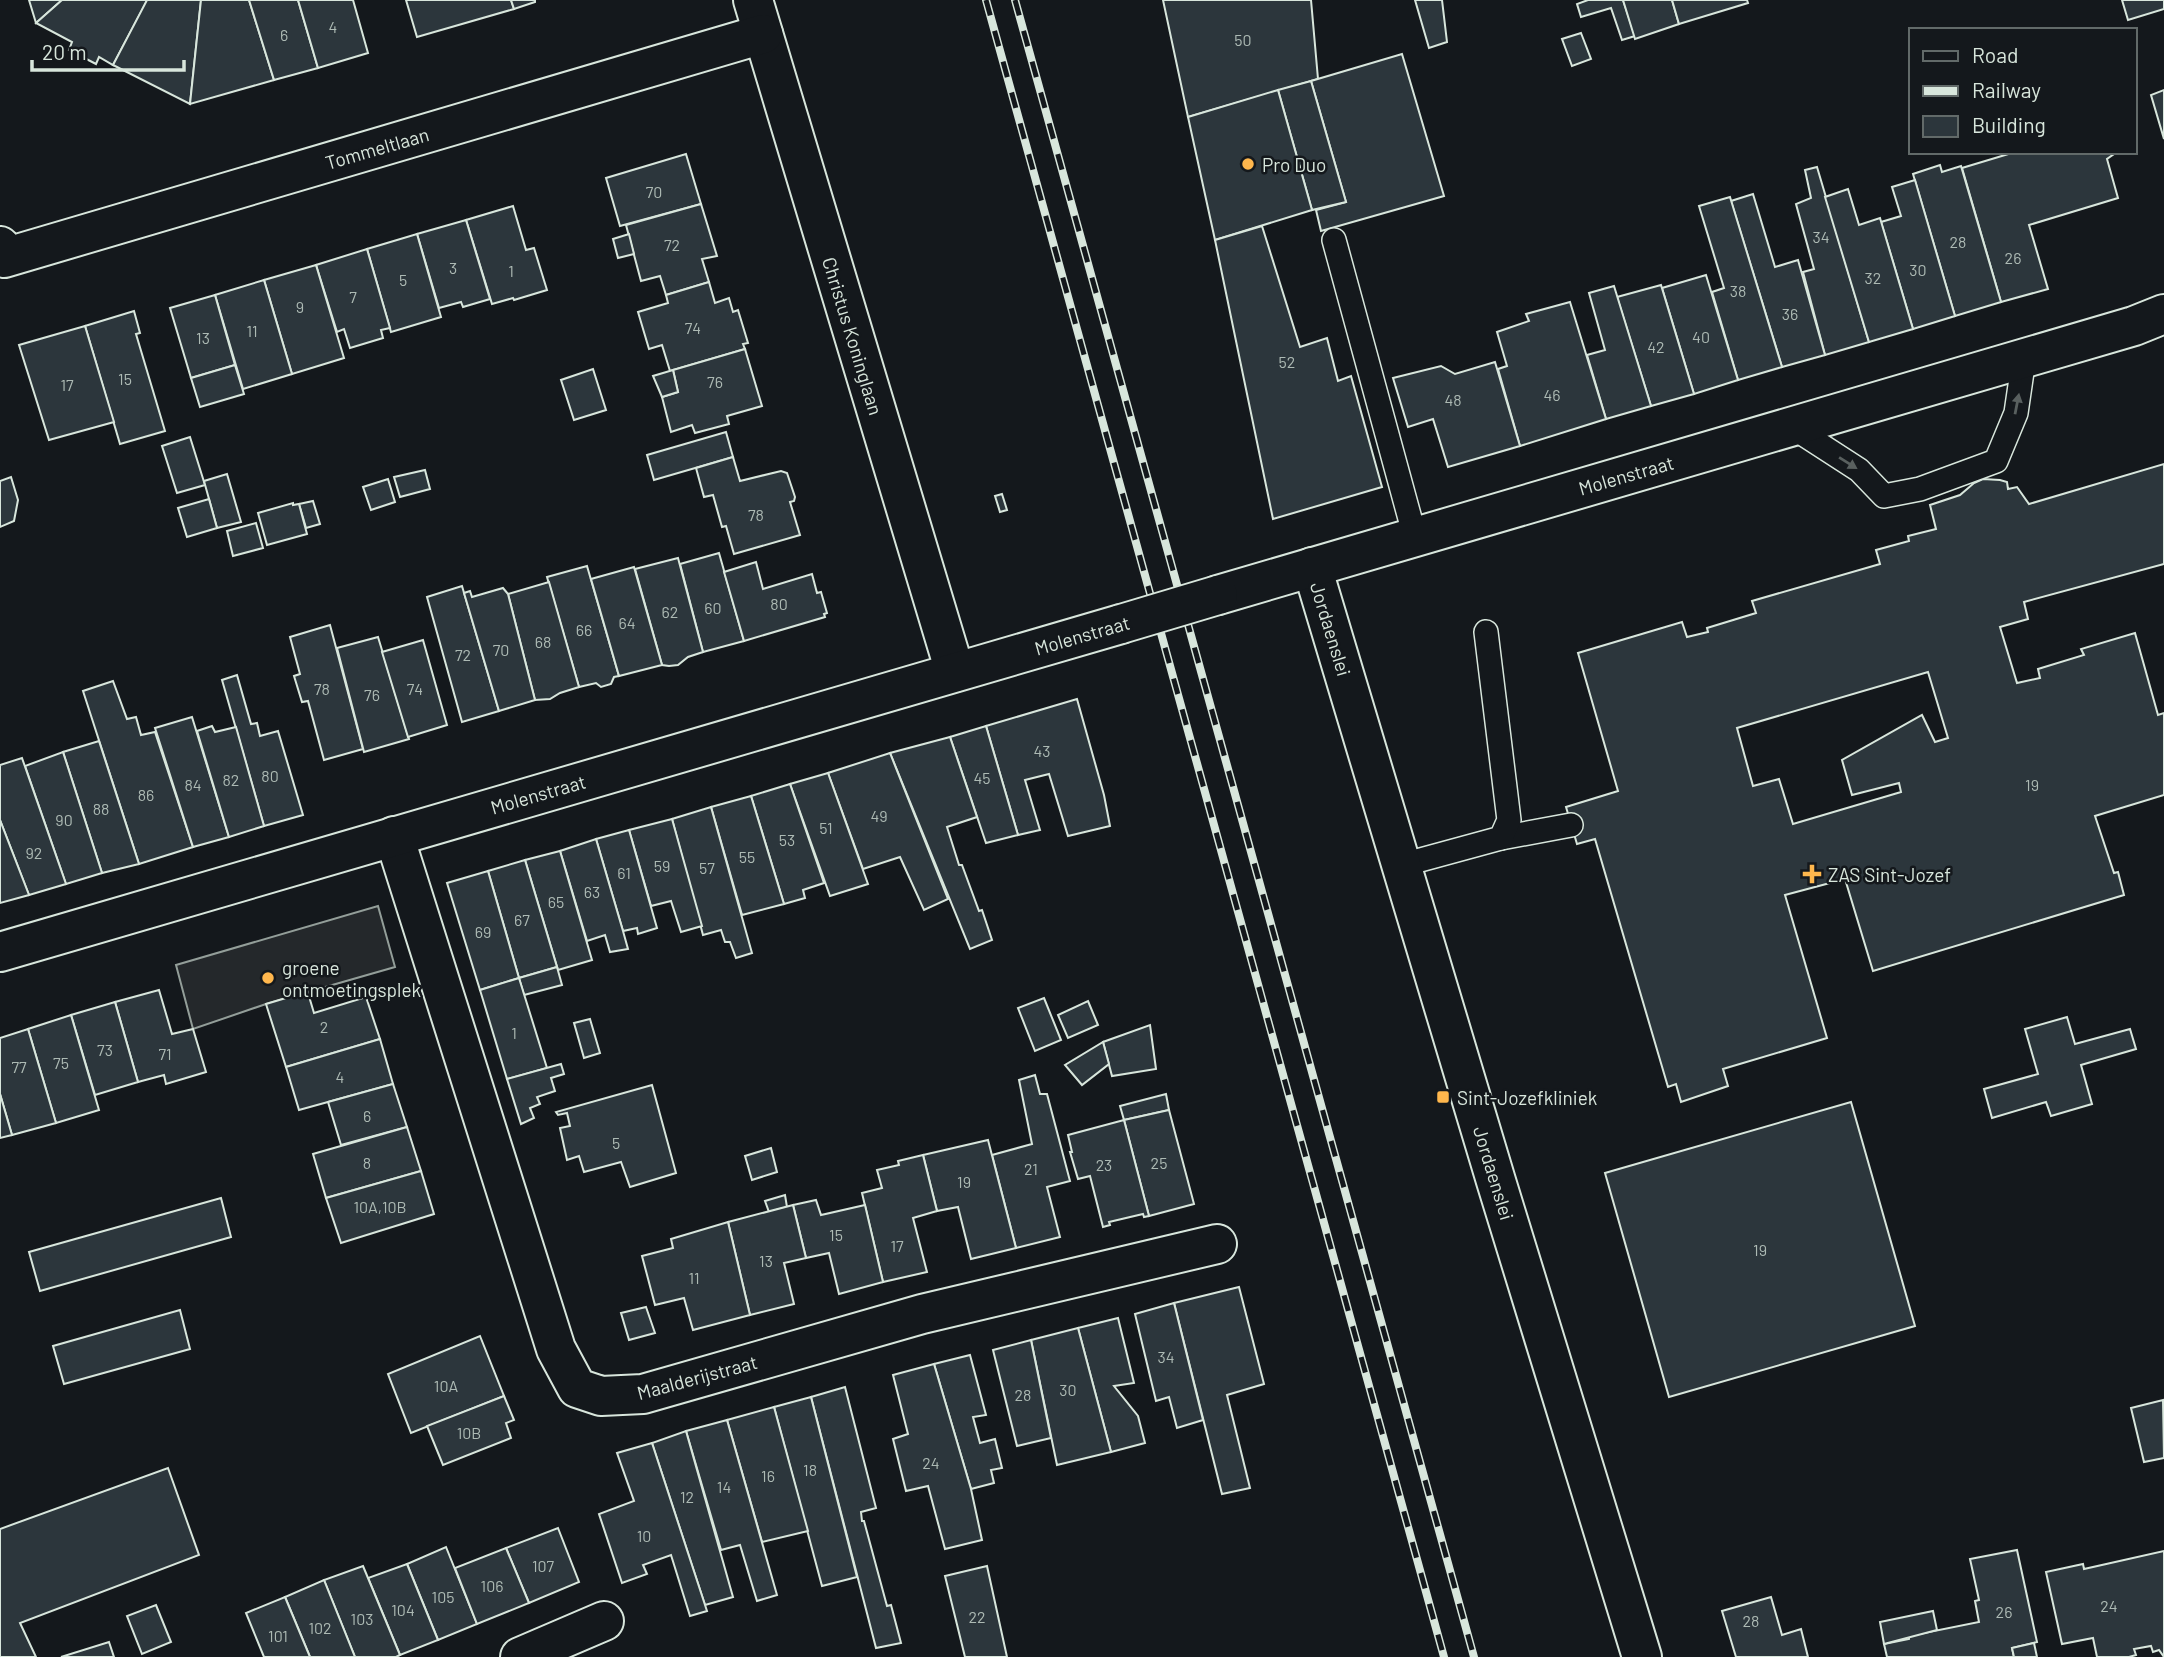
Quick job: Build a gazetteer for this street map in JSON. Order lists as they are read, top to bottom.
{
  "streets": {
    "street": [
      "Tommeltlaan",
      "Christus Koninglaan",
      "Molenstraat",
      "Jordaenslei",
      "Maalderijstraat"
    ]
  },
  "crossings": [
    ["Tommeltlaan", "Christus Koninglaan"],
    ["Christus Koninglaan", "Molenstraat"],
    ["Molenstraat", "Jordaenslei"],
    ["Molenstraat", "Maalderijstraat"]
  ],
  "places": {
    "other": ["Pro Duo", "groene ontmoetingsplek"],
    "health": ["ZAS Sint-Jozef"],
    "transit": ["Sint-Jozefkliniek"]
  },
  "house_numbers": [
    "4",
    "6",
    "50",
    "70",
    "34",
    "28",
    "72",
    "26",
    "3",
    "30",
    "1",
    "32",
    "5",
    "38",
    "7",
    "9",
    "36",
    "74",
    "11",
    "40",
    "13",
    "42",
    "52",
    "15",
    "76",
    "17",
    "46",
    "48",
    "78",
    "80",
    "60",
    "62",
    "64",
    "66",
    "68",
    "70",
    "72",
    "78",
    "74",
    "76",
    "43",
    "80",
    "45",
    "82",
    "84",
    "19",
    "86",
    "88",
    "49",
    "90",
    "51",
    "53",
    "92",
    "55",
    "59",
    "57",
    "61",
    "63",
    "65",
    "67",
    "69",
    "2",
    "1",
    "73",
    "71",
    "75",
    "77",
    "4",
    "6",
    "5",
    "8",
    "25",
    "23",
    "21",
    "19",
    "10A,10B",
    "15",
    "17",
    "19",
    "13",
    "11",
    "34",
    "10A",
    "30",
    "28",
    "10B",
    "24",
    "18",
    "16",
    "14",
    "12",
    "10",
    "107",
    "106",
    "105",
    "24",
    "104",
    "26",
    "22",
    "103",
    "28",
    "102",
    "101"
  ],
  "legend": ["Road", "Railway", "Building"],
  "scale_bar": "20 m"
}
